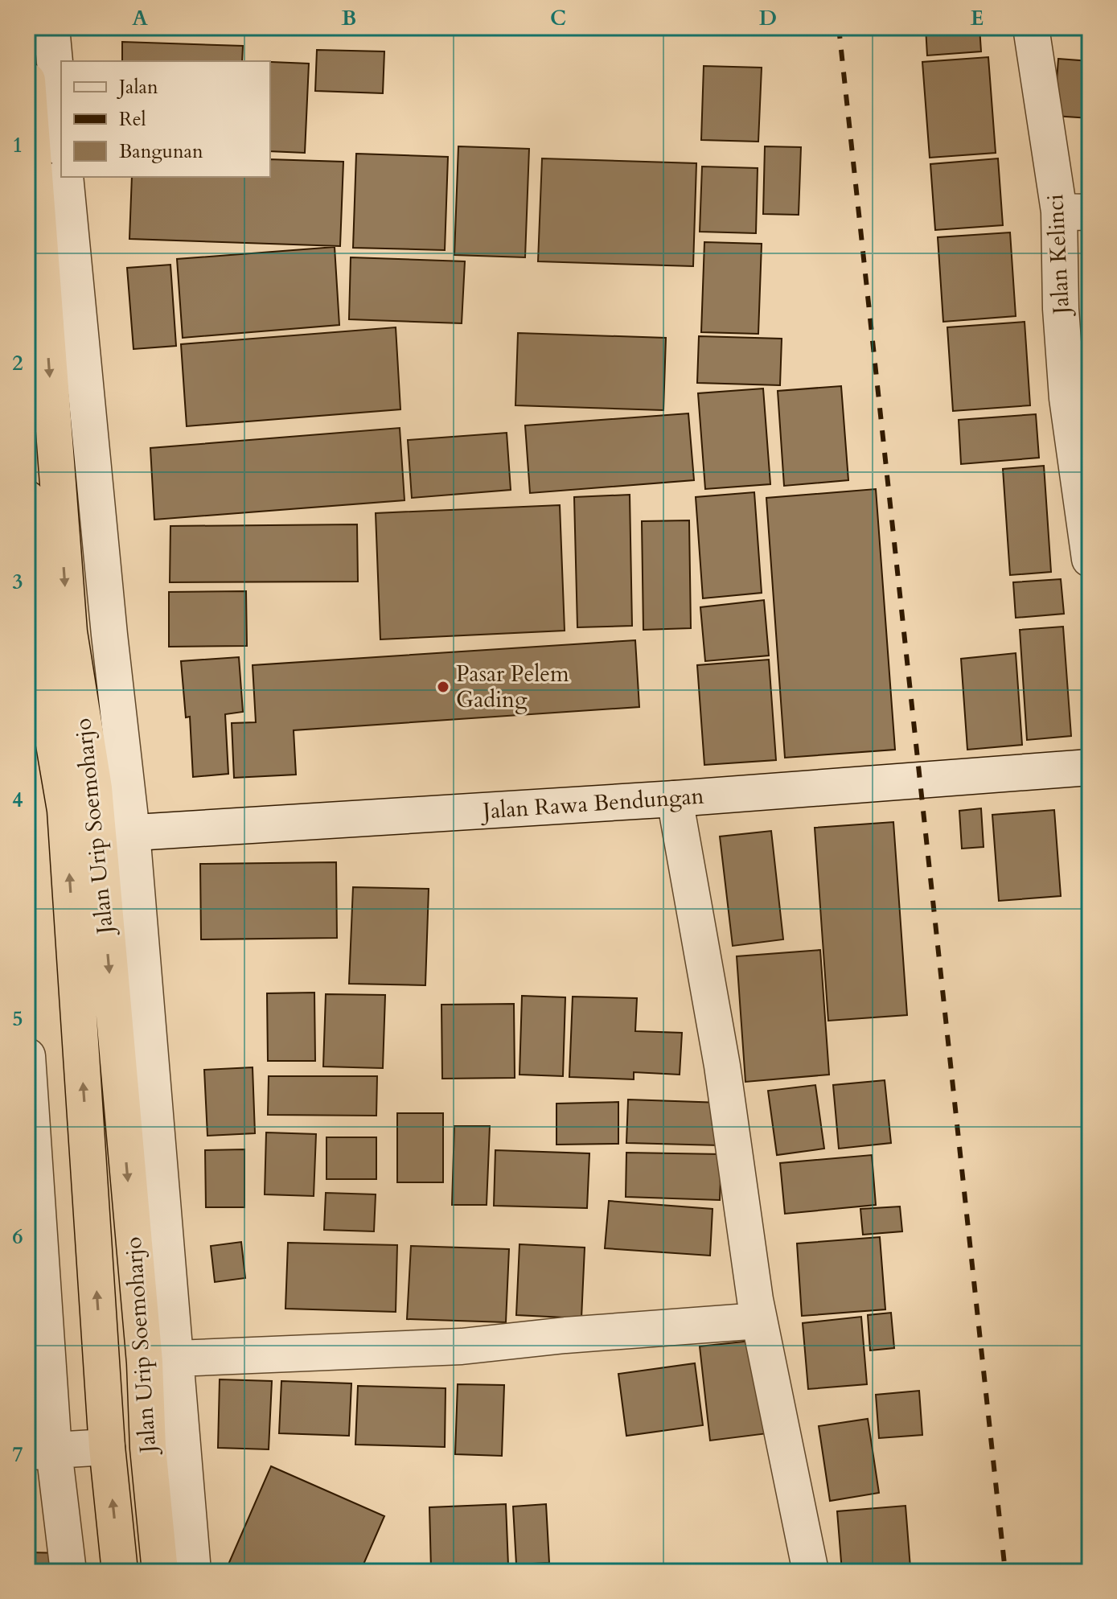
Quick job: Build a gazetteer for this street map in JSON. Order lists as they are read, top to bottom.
{
  "streets": {
    "highway": ["Jalan Urip Soemoharjo"],
    "street": ["Jalan Kelinci", "Jalan Rawa Bendungan"]
  },
  "crossings": [
    ["Jalan Rawa Bendungan", "Jalan Urip Soemoharjo"]
  ],
  "places": ["Pasar Pelem Gading"],
  "legend": ["Jalan", "Rel", "Bangunan"],
  "grid": {
    "columns": [
      "A",
      "B",
      "C",
      "D",
      "E"
    ],
    "rows": [
      "1",
      "2",
      "3",
      "4",
      "5",
      "6",
      "7"
    ]
  }
}
